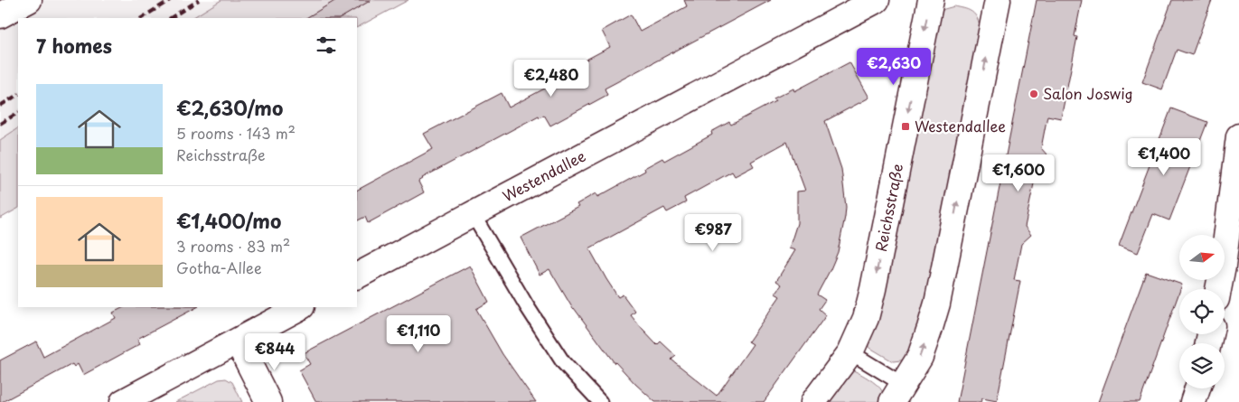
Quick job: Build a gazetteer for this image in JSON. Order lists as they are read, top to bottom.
{
  "streets": {
    "street": ["Westendallee", "Reichsstraße"]
  },
  "places": {
    "other": ["Salon Joswig"],
    "transit": ["Westendallee"]
  },
  "north": "right",
  "page": {
    "heading": "7 homes",
    "price": [
      "€2,630",
      "€2,480",
      "€1,400",
      "€1,600",
      "€987",
      "€1,110",
      "€844"
    ],
    "list": [
      {
        "name": "€2,630/mo",
        "note": "5 rooms · 143 m² · Reichsstraße"
      },
      {
        "name": "€1,400/mo",
        "note": "3 rooms · 83 m² · Gotha-Allee"
      }
    ]
  }
}
